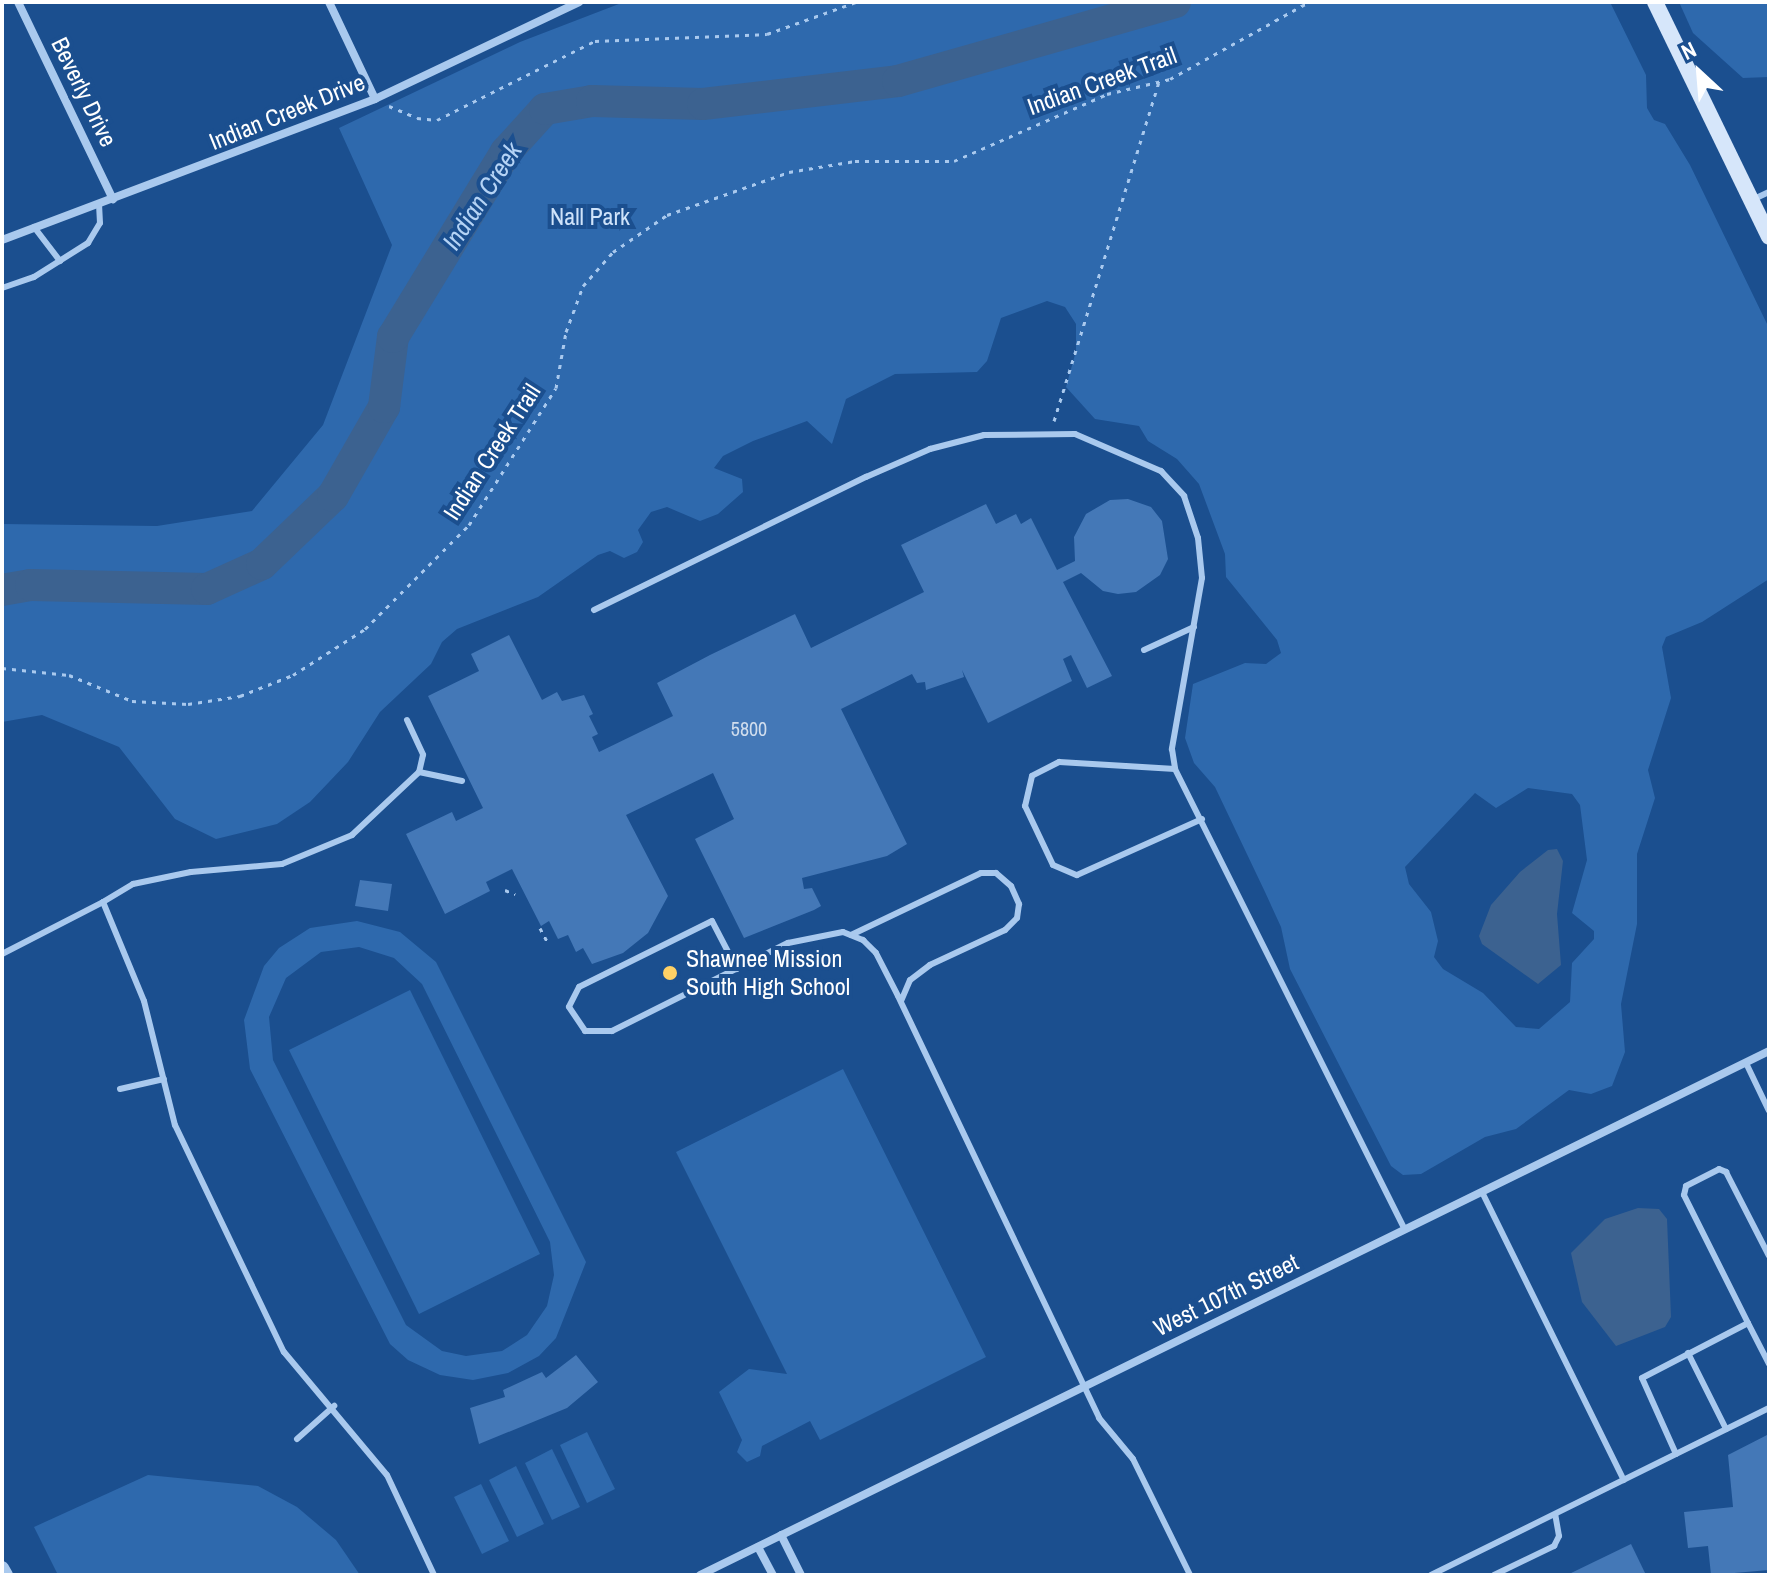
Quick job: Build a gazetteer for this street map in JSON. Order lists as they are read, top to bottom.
{
  "streets": {
    "street": ["Beverly Drive", "Indian Creek Drive", "West 107th Street"],
    "path": ["Indian Creek Trail"]
  },
  "crossings": [
    ["Beverly Drive", "Indian Creek Drive"]
  ],
  "water": ["Indian Creek"],
  "parks": ["Nall Park"],
  "places": ["Shawnee Mission South High School"],
  "house_numbers": ["5800"],
  "north": "top left"
}
